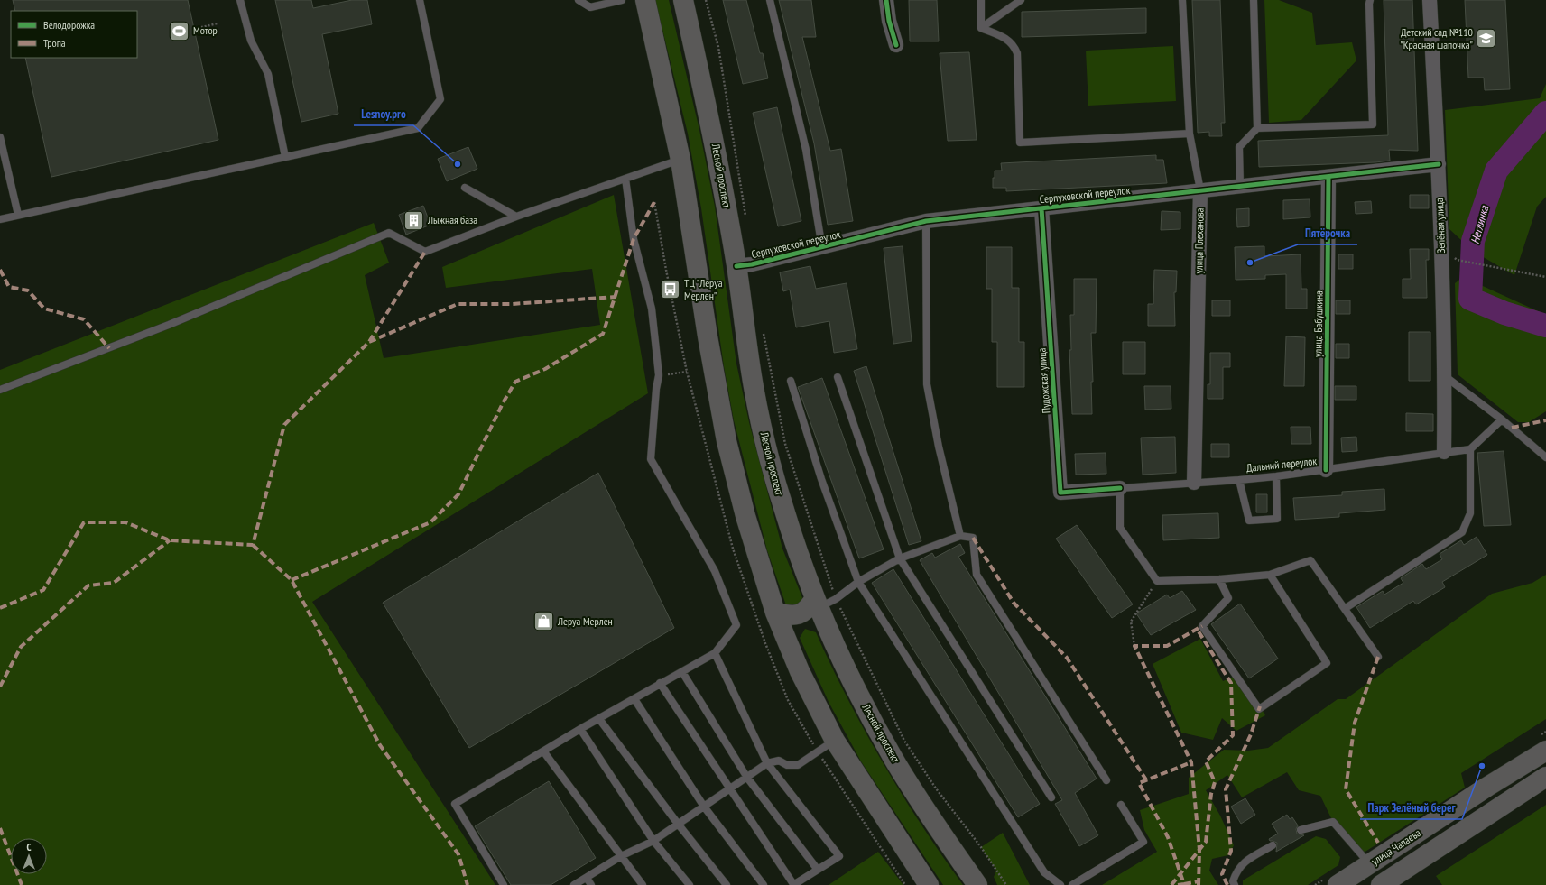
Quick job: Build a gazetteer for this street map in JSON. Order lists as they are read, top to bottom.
{
  "streets": {
    "main road": ["Лесной проспект", "улица Чапаева"],
    "street": [
      "Серпуховской переулок",
      "Зелёная улица",
      "улица Плеханова",
      "улица Бабушкина",
      "Пудожская улица"
    ],
    "lane": ["Дальний переулок"]
  },
  "crossings": [
    ["Лесной проспект", "Серпуховской переулок"],
    ["Серпуховской переулок", "Зелёная улица"],
    ["Серпуховской переулок", "улица Плеханова"],
    ["Серпуховской переулок", "улица Бабушкина"],
    ["Серпуховской переулок", "Пудожская улица"],
    ["Зелёная улица", "Дальний переулок"],
    ["улица Плеханова", "Дальний переулок"],
    ["улица Бабушкина", "Дальний переулок"],
    ["Пудожская улица", "Дальний переулок"]
  ],
  "water": ["Неглинка"],
  "places": {
    "sports": ["Мотор"],
    "school or university": ["Детский сад №110 \"Красная шапочка\""],
    "other": ["Lesnoy.pro", "Пятёрочка", "Парк Зелёный берег"],
    "building": ["Лыжная база"],
    "bus stop": ["ТЦ \"Леруа Мерлен\""],
    "shop": ["Леруа Мерлен"]
  },
  "legend": ["Велодорожка", "Тропа"],
  "north": "top"
}
